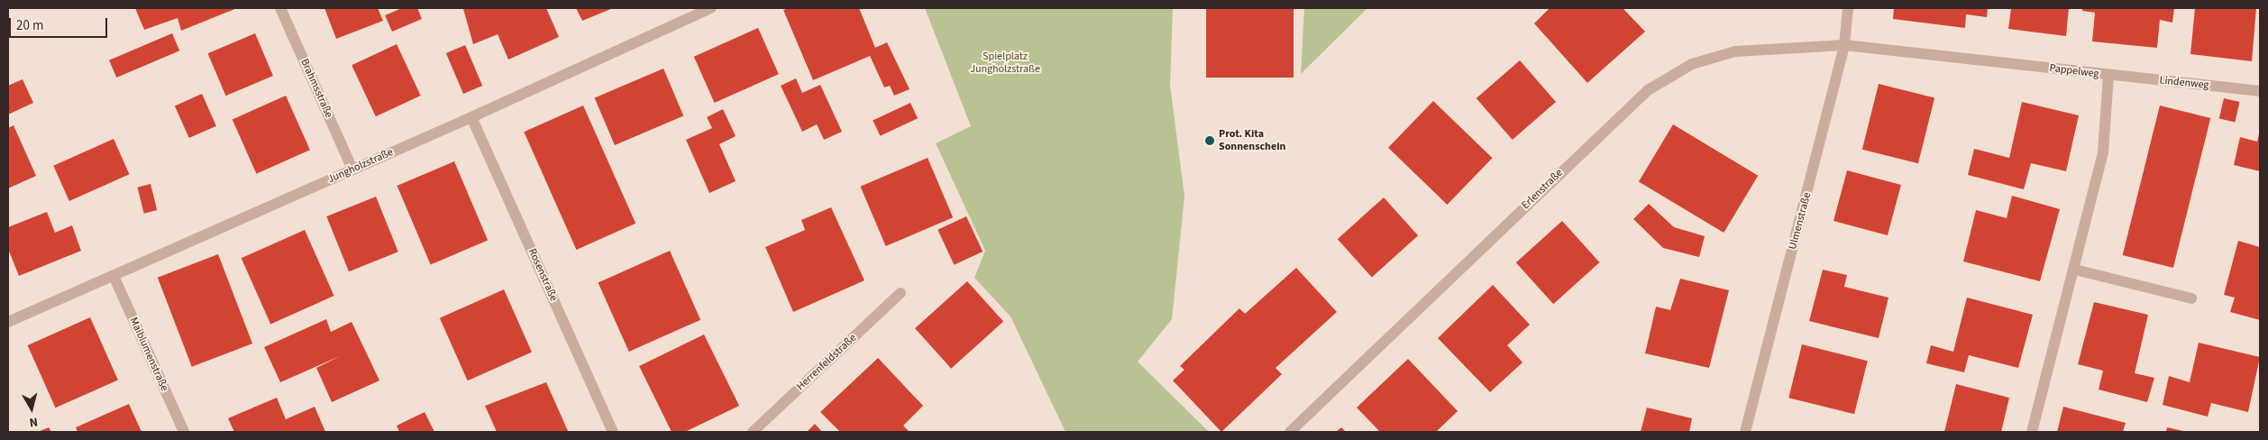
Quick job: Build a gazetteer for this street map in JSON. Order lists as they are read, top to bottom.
{
  "streets": {
    "street": [
      "Pappelweg",
      "Lindenweg",
      "Brahmsstraße",
      "Jungholzstraße",
      "Erlenstraße",
      "Ulmenstraße",
      "Rosenstraße",
      "Maiblumenstraße",
      "Herrenfeldstraße"
    ]
  },
  "crossings": [
    ["Pappelweg", "Lindenweg"],
    ["Pappelweg", "Erlenstraße"],
    ["Pappelweg", "Ulmenstraße"],
    ["Brahmsstraße", "Jungholzstraße"],
    ["Jungholzstraße", "Rosenstraße"],
    ["Jungholzstraße", "Maiblumenstraße"],
    ["Erlenstraße", "Ulmenstraße"]
  ],
  "parks": ["Spielplatz Jungholzstraße"],
  "places": ["Prot. Kita Sonnenschein"],
  "scale_bar": "20 m",
  "north": "bottom"
}
